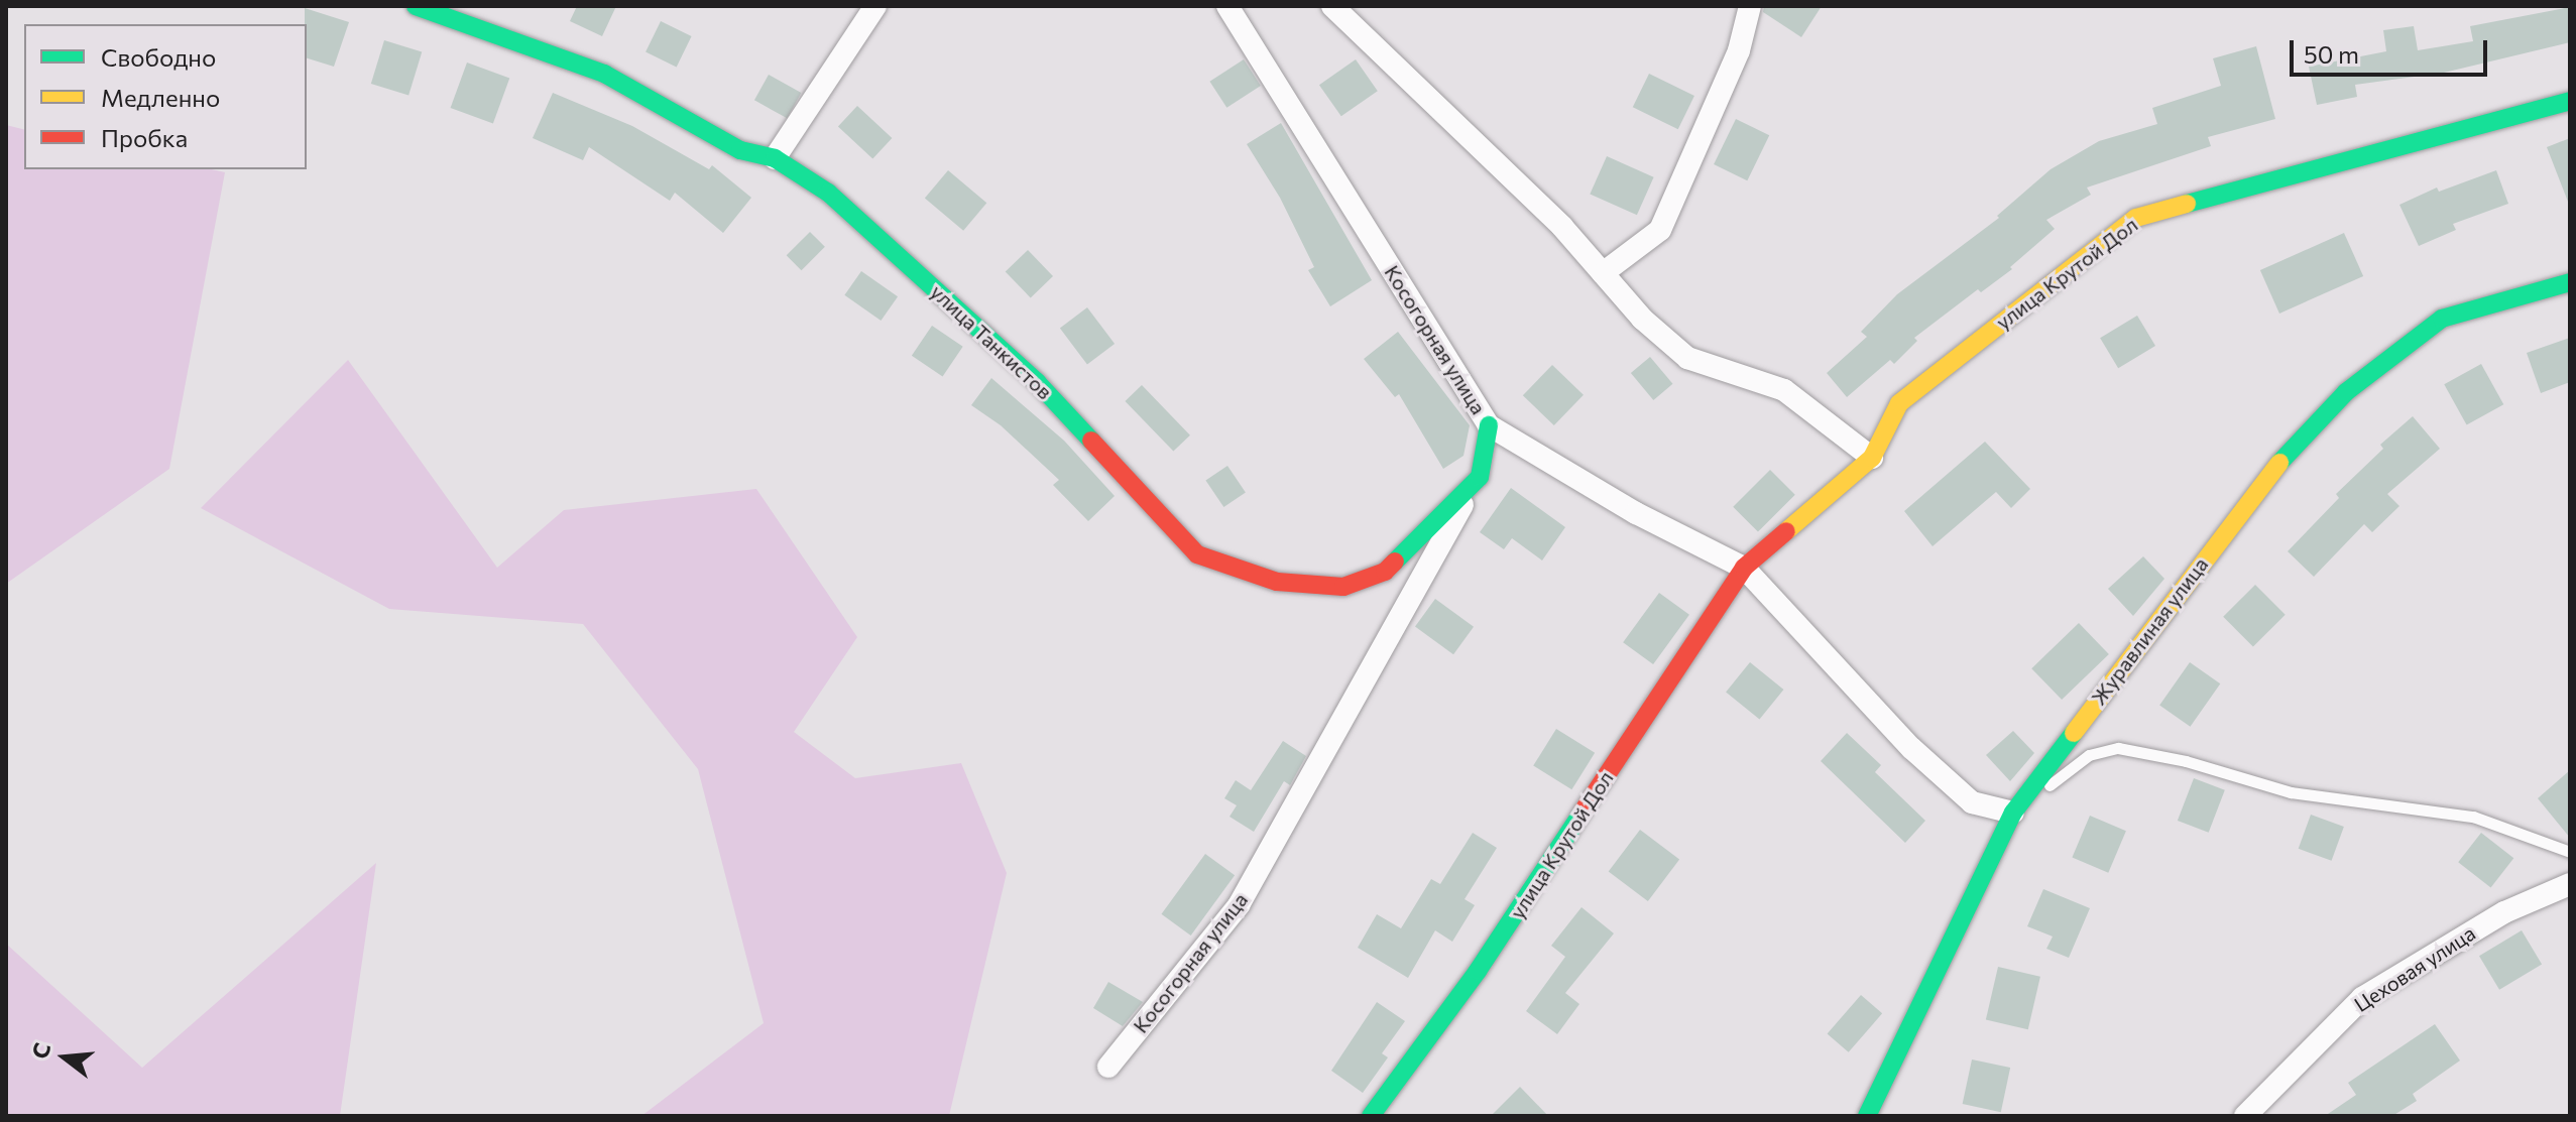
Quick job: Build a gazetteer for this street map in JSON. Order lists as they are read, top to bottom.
{
  "streets": {
    "street": [
      "улица Крутой Дол",
      "Косогорная улица",
      "улица Танкистов",
      "Журавлиная улица",
      "Цеховая улица"
    ]
  },
  "crossings": [
    ["улица Крутой Дол", "Косогорная улица"],
    ["Косогорная улица", "улица Танкистов"]
  ],
  "legend": ["Свободно", "Медленно", "Пробка"],
  "scale_bar": "50 m",
  "north": "left"
}
